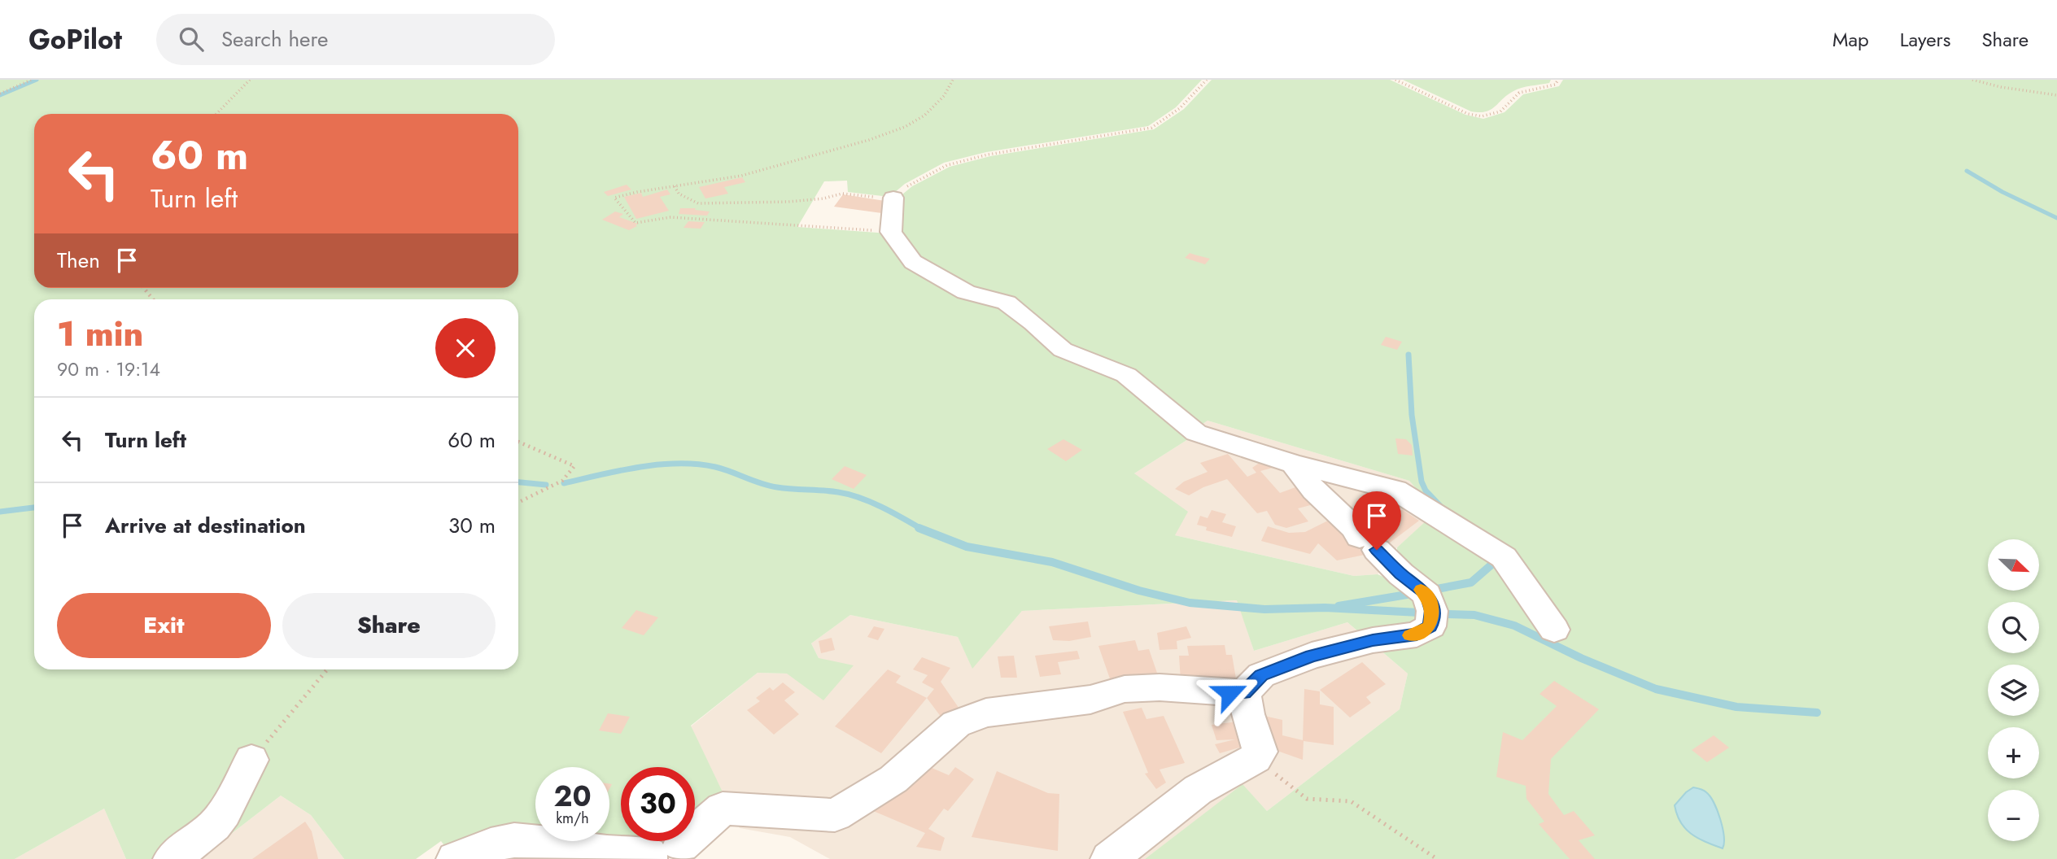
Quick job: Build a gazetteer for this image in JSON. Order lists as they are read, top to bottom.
{
  "north": "bottom right",
  "page": {
    "header": "GoPilot",
    "search": "Search here",
    "nav": ["Map", "Layers", "Share"],
    "turn": ["60 m", "Turn left"],
    "then": "Then",
    "heading": ["1 min", "90 m · 19:14"],
    "list": [
      {
        "name": "Turn left",
        "value": "60 m"
      },
      {
        "name": "Arrive at destination",
        "value": "30 m"
      }
    ],
    "map_buttons": ["+", "−"],
    "buttons": ["Exit", "Share"],
    "speed": "20 km/h",
    "limit": "30"
  }
}
